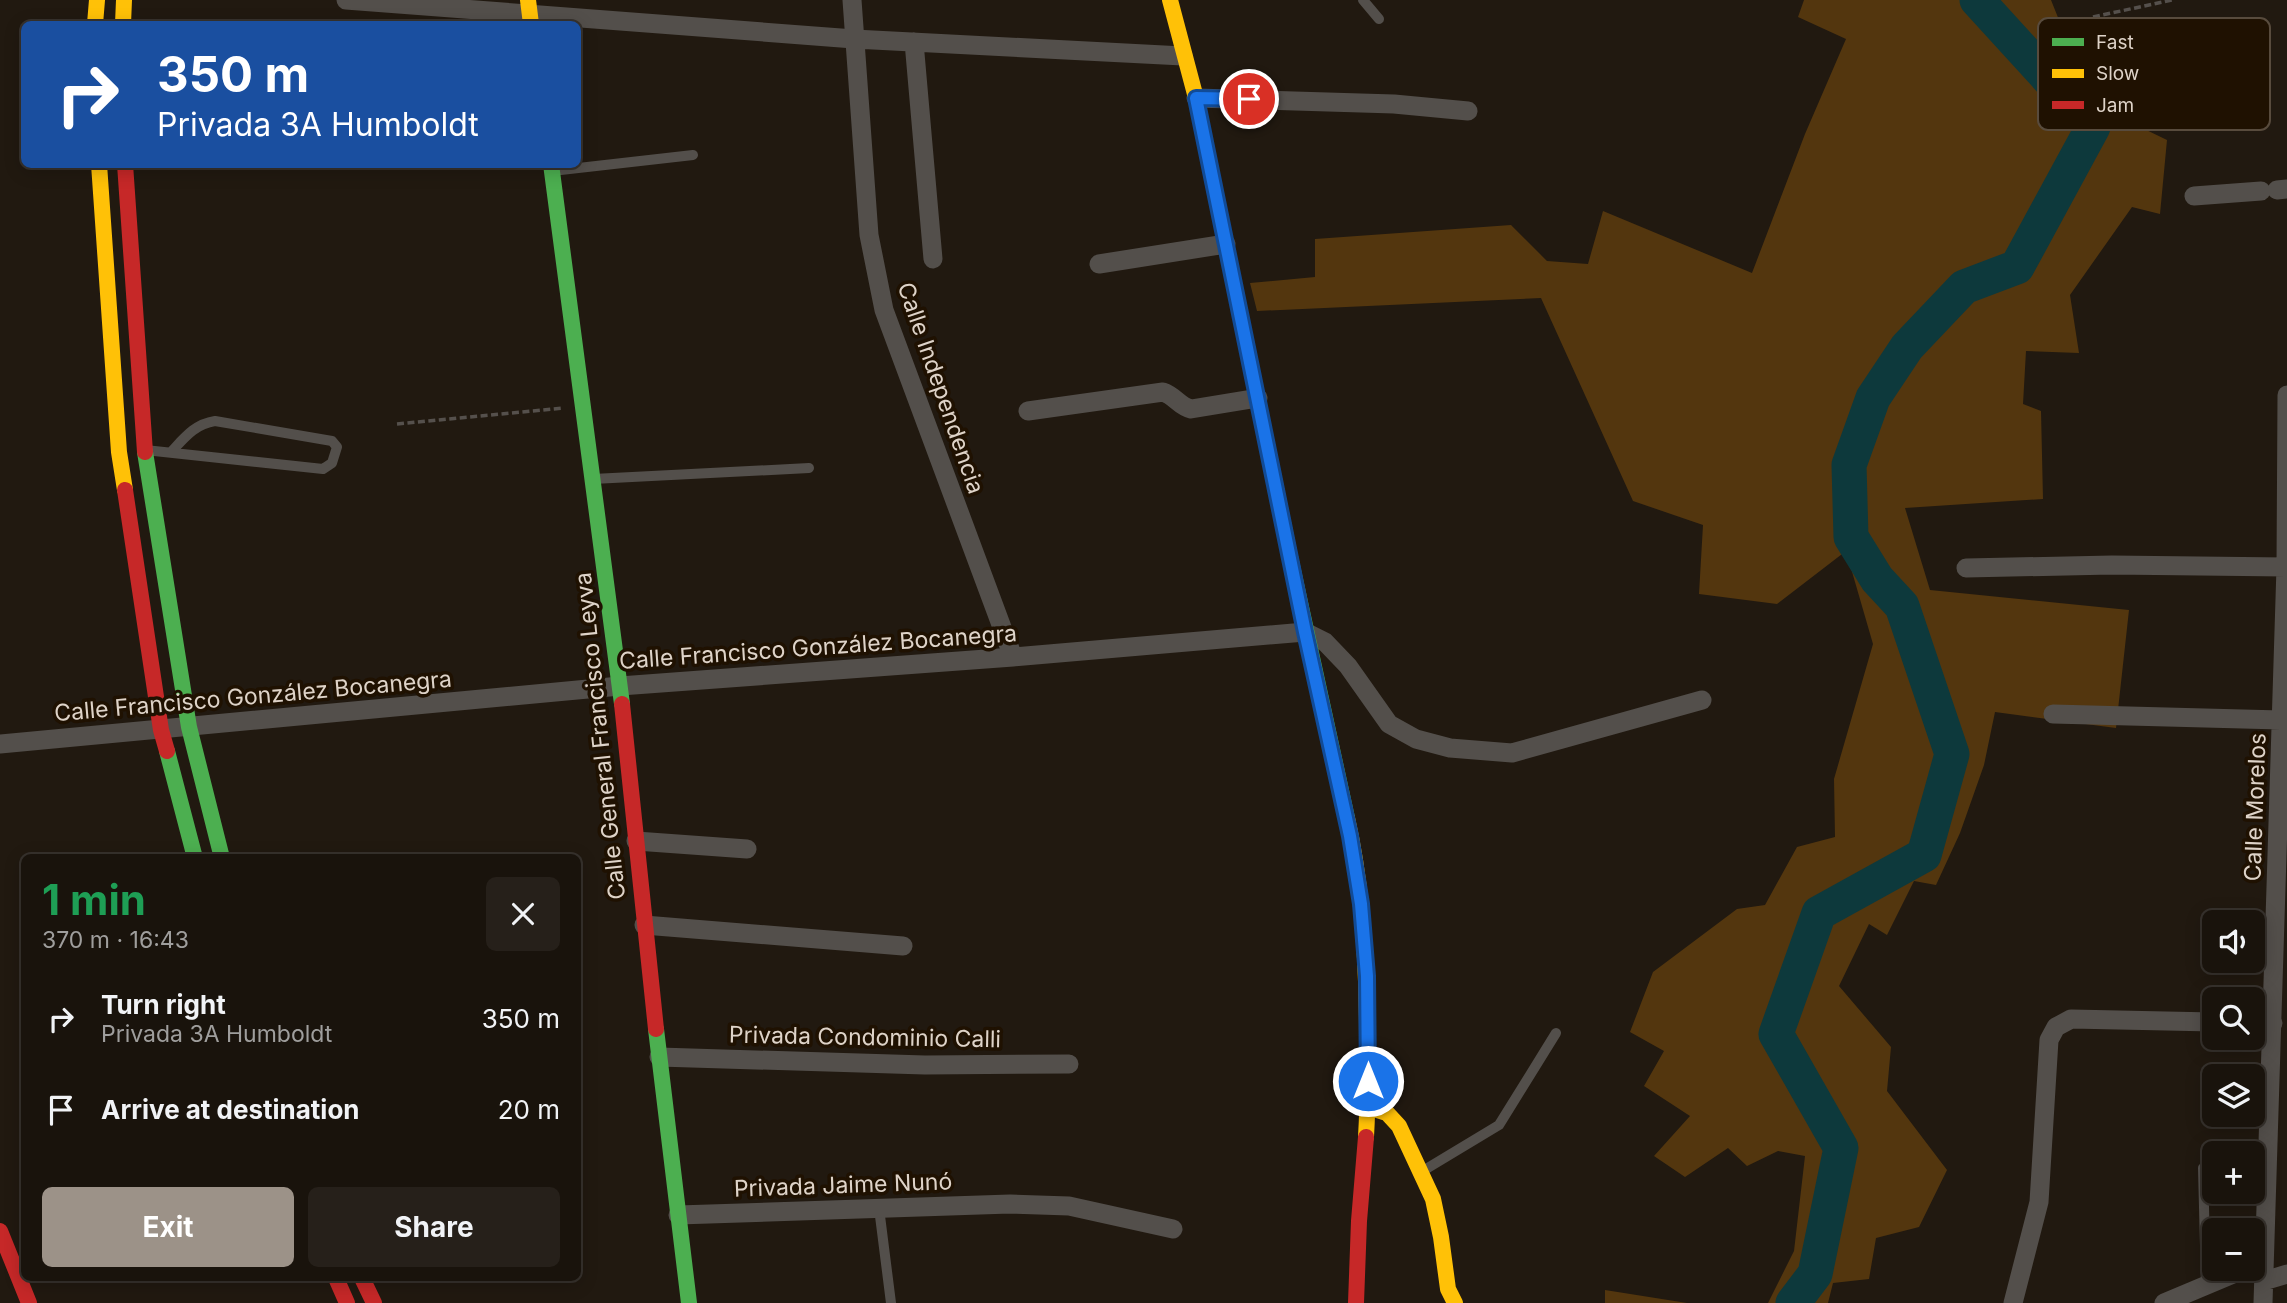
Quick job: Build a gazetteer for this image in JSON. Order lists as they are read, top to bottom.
{
  "streets": {
    "street": [
      "Calle Independencia",
      "Calle Francisco González Bocanegra",
      "Calle General Francisco Leyva",
      "Calle Morelos",
      "Privada Condominio Calli",
      "Privada Jaime Nunó"
    ]
  },
  "crossings": [
    ["Calle Independencia", "Calle Francisco González Bocanegra"],
    ["Calle Francisco González Bocanegra", "Calle General Francisco Leyva"],
    ["Calle General Francisco Leyva", "Privada Condominio Calli"],
    ["Calle General Francisco Leyva", "Privada Jaime Nunó"]
  ],
  "legend": ["Fast", "Slow", "Jam"],
  "page": {
    "turn": ["350 m", "Privada 3A Humboldt"],
    "heading": ["1 min", "370 m · 16:43"],
    "map_buttons": ["+", "−"],
    "list": [
      {
        "name": "Turn right",
        "note": "Privada 3A Humboldt",
        "value": "350 m"
      },
      {
        "name": "Arrive at destination",
        "value": "20 m"
      }
    ],
    "buttons": ["Exit", "Share"]
  }
}
